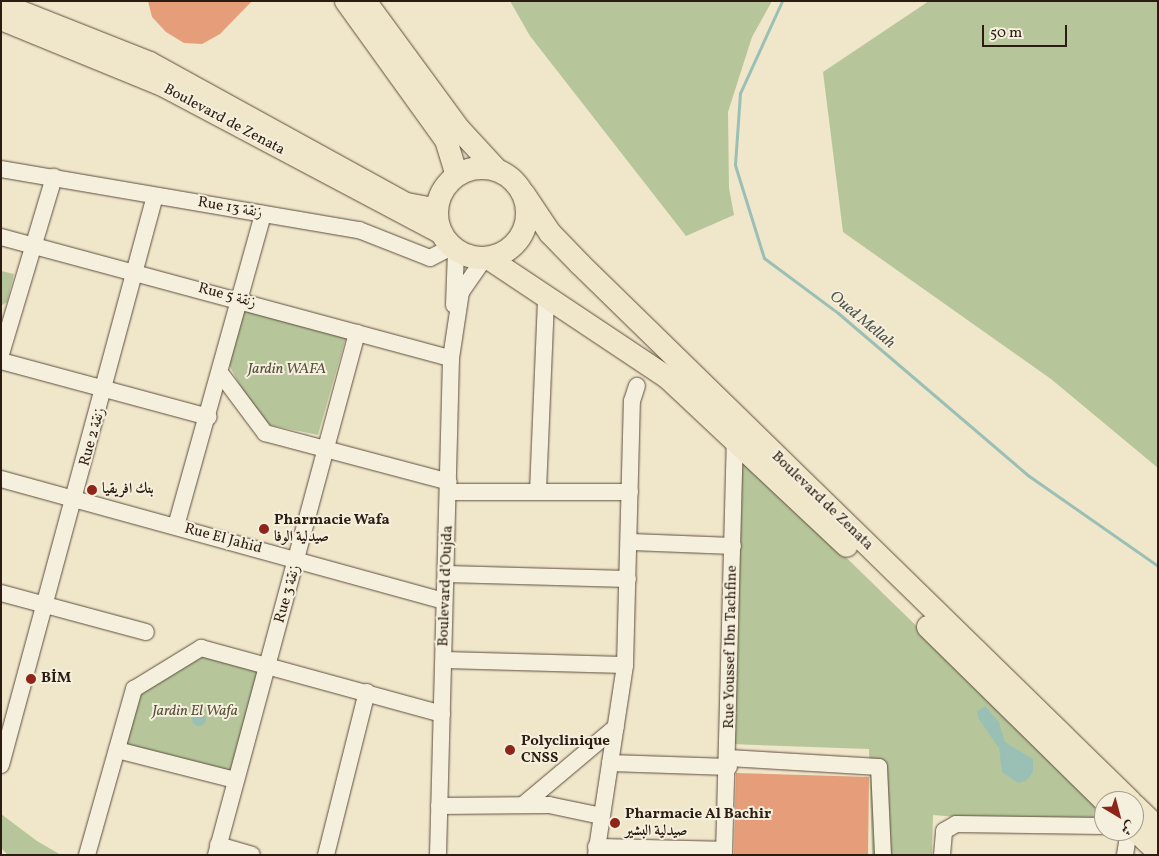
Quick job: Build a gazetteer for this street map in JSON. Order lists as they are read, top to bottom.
{
  "streets": {
    "highway": ["Boulevard de Zenata"],
    "street": [
      "Rue 13 زنقة",
      "Rue 5 زنقة",
      "Rue 2 زنقة",
      "Rue El Jahid",
      "Boulevard d'Oujda",
      "Rue 3 زنقة",
      "Rue Youssef Ibn Tachfine"
    ]
  },
  "crossings": [
    ["Boulevard de Zenata", "Rue 13 زنقة"],
    ["Boulevard de Zenata", "Boulevard d'Oujda"],
    ["Boulevard de Zenata", "Rue Youssef Ibn Tachfine"],
    ["Rue 13 زنقة", "Rue 2 زنقة"],
    ["Rue 13 زنقة", "Boulevard d'Oujda"],
    ["Rue 5 زنقة", "Rue 2 زنقة"],
    ["Rue 5 زنقة", "Boulevard d'Oujda"],
    ["Rue 5 زنقة", "Rue 3 زنقة"],
    ["Rue 2 زنقة", "Rue El Jahid"],
    ["Rue El Jahid", "Boulevard d'Oujda"],
    ["Rue El Jahid", "Rue 3 زنقة"]
  ],
  "water": ["Oued Mellah"],
  "parks": ["Jardin WAFA", "Jardin El Wafa"],
  "places": [
    "بنك افريقيا",
    "Pharmacie Wafa صيدلية الوفا",
    "BİM",
    "Polyclinique CNSS",
    "Pharmacie Al Bachir صيدلية البشير"
  ],
  "scale_bar": "50 m",
  "north": "bottom right"
}
